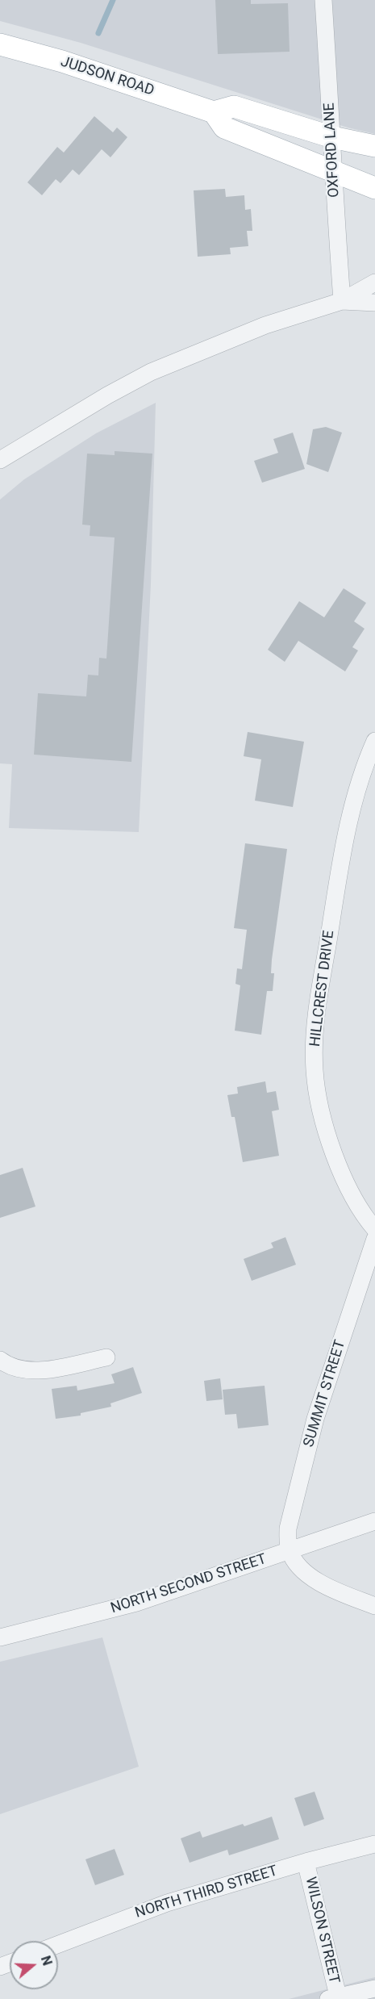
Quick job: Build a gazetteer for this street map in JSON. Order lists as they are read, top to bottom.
{
  "streets": {
    "main road": ["JUDSON ROAD"],
    "street": [
      "OXFORD LANE",
      "HILLCREST DRIVE",
      "SUMMIT STREET",
      "NORTH SECOND STREET",
      "NORTH THIRD STREET",
      "WILSON STREET"
    ]
  },
  "crossings": [
    ["JUDSON ROAD", "OXFORD LANE"],
    ["SUMMIT STREET", "NORTH SECOND STREET"],
    ["NORTH THIRD STREET", "WILSON STREET"]
  ],
  "north": "right"
}
